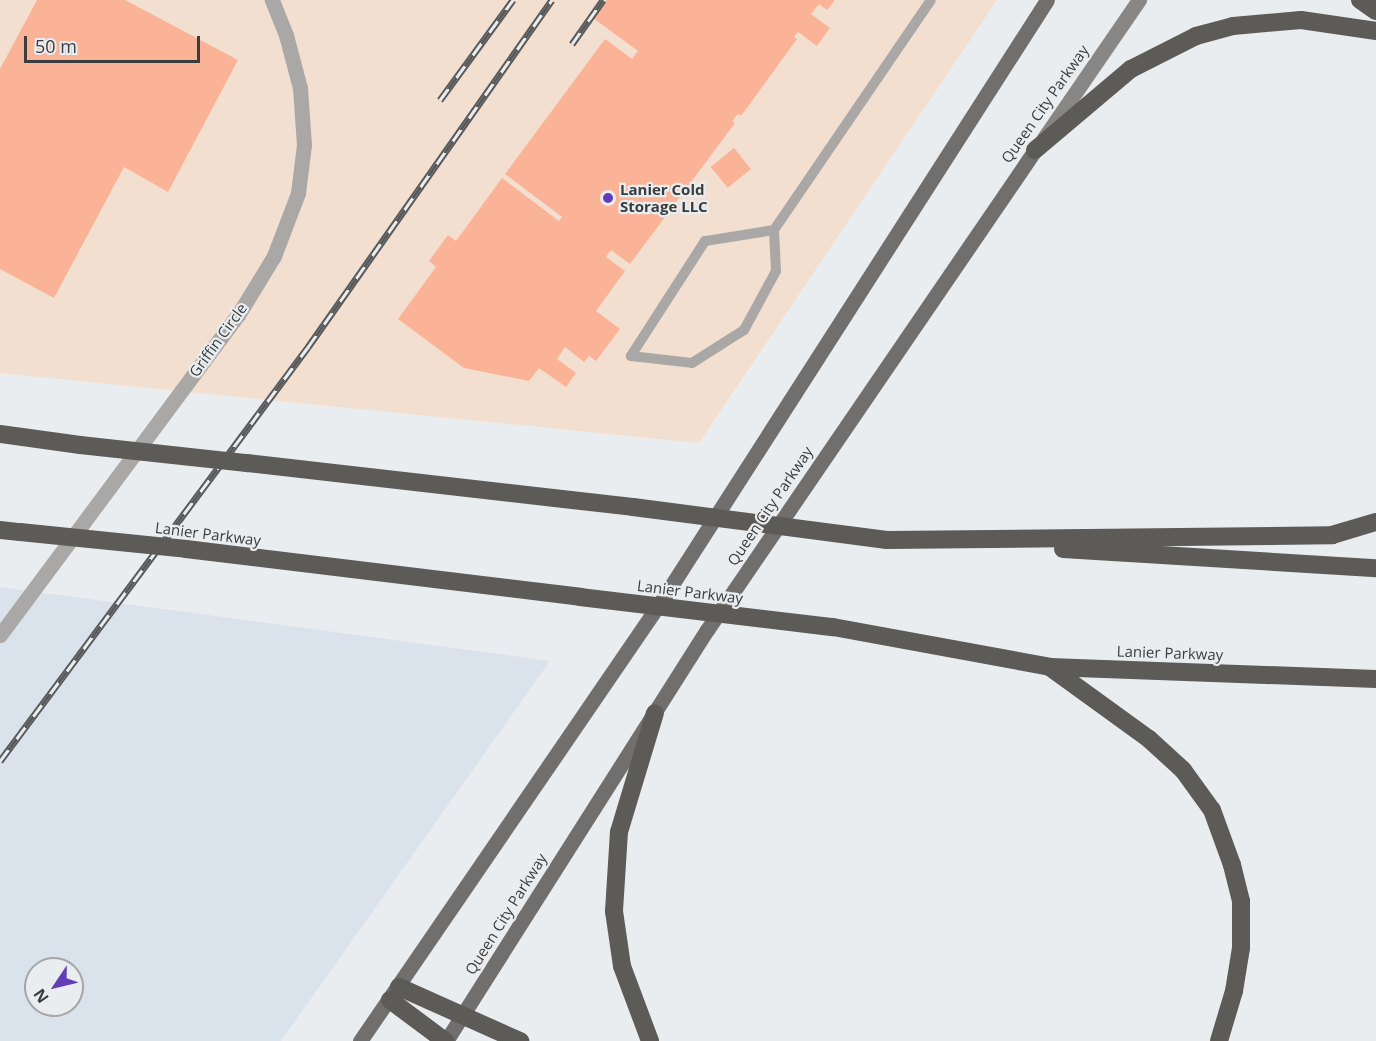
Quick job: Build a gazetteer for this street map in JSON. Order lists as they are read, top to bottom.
{
  "streets": {
    "highway": ["Lanier Parkway"],
    "main road": ["Queen City Parkway"],
    "street": ["Griffin Circle"]
  },
  "places": ["Lanier Cold Storage LLC"],
  "scale_bar": "50 m",
  "north": "bottom left"
}
